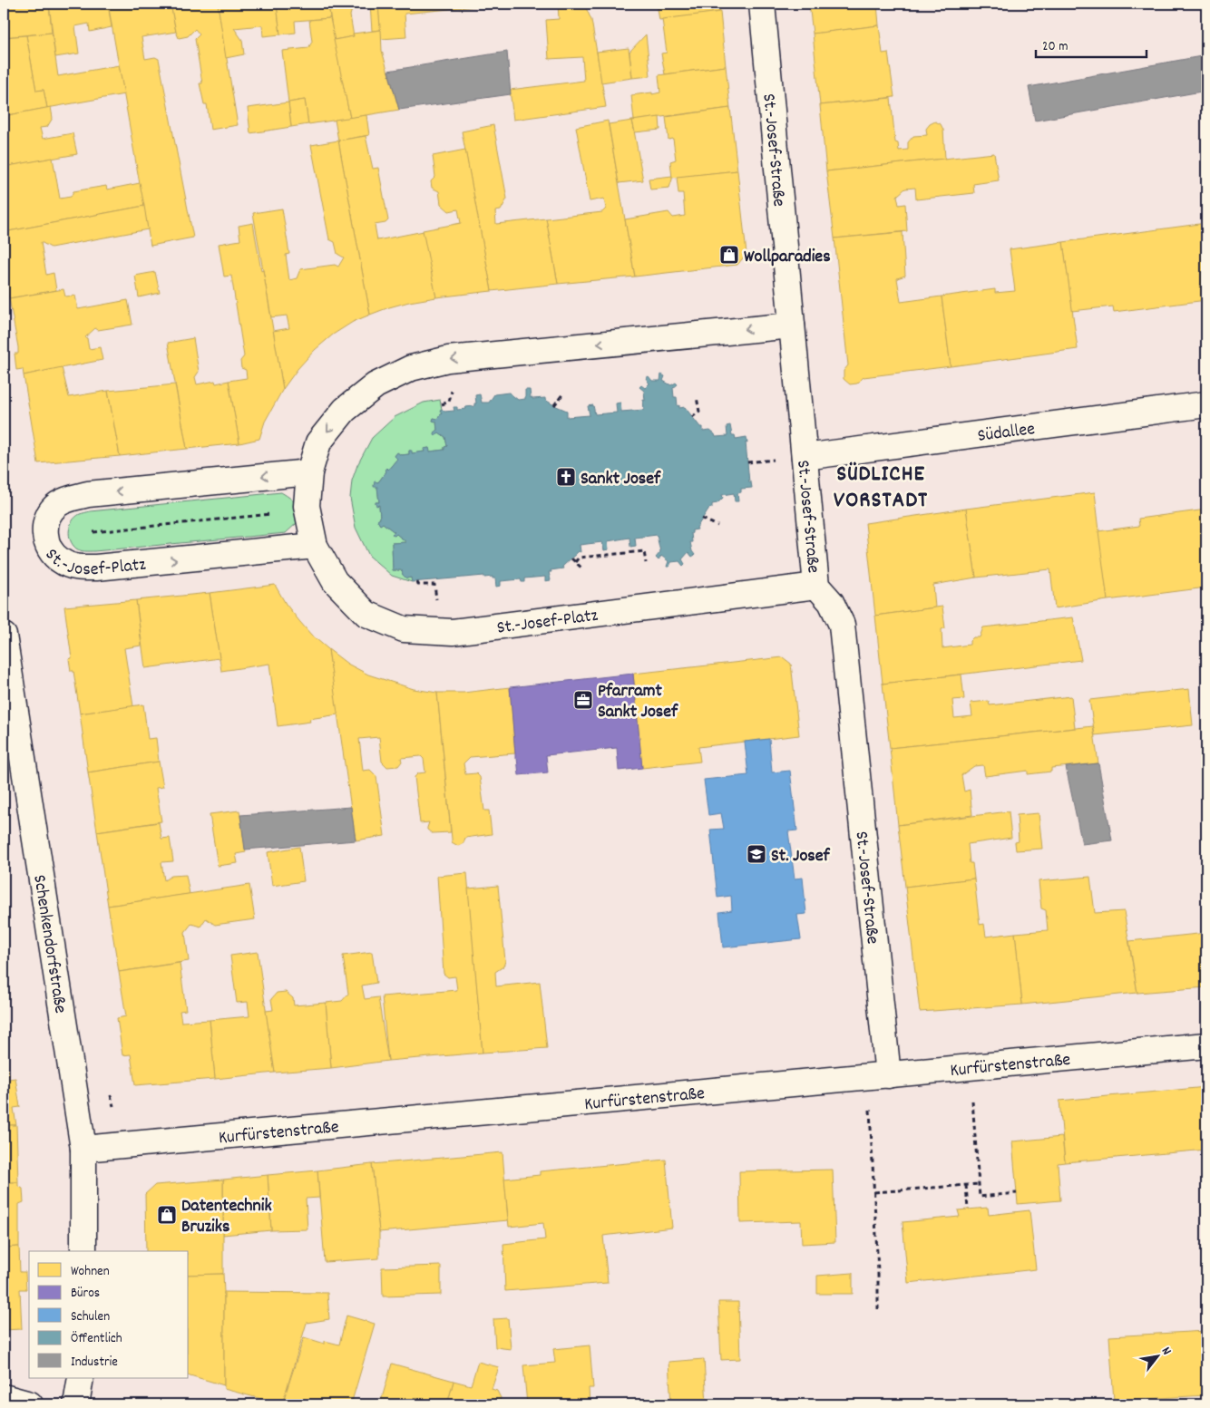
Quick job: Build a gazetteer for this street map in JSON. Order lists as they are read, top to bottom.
{
  "streets": {
    "street": [
      "St.-Josef-Straße",
      "Südallee",
      "St.-Josef-Platz",
      "Schenkendorfstraße",
      "Kurfürstenstraße"
    ]
  },
  "crossings": [
    ["St.-Josef-Straße", "Südallee"],
    ["St.-Josef-Straße", "St.-Josef-Platz"],
    ["St.-Josef-Straße", "Kurfürstenstraße"],
    ["Schenkendorfstraße", "Kurfürstenstraße"]
  ],
  "districts": ["SÜDLICHE VORSTADT"],
  "places": {
    "shop": ["Wollparadies", "Datentechnik Bruziks"],
    "church": ["Sankt Josef"],
    "office": ["Pfarramt Sankt Josef"],
    "school or university": ["St. Josef"]
  },
  "legend": [
    "Wohnen",
    "Büros",
    "Schulen",
    "Öffentlich",
    "Industrie"
  ],
  "scale_bar": "20 m",
  "north": "top right"
}
